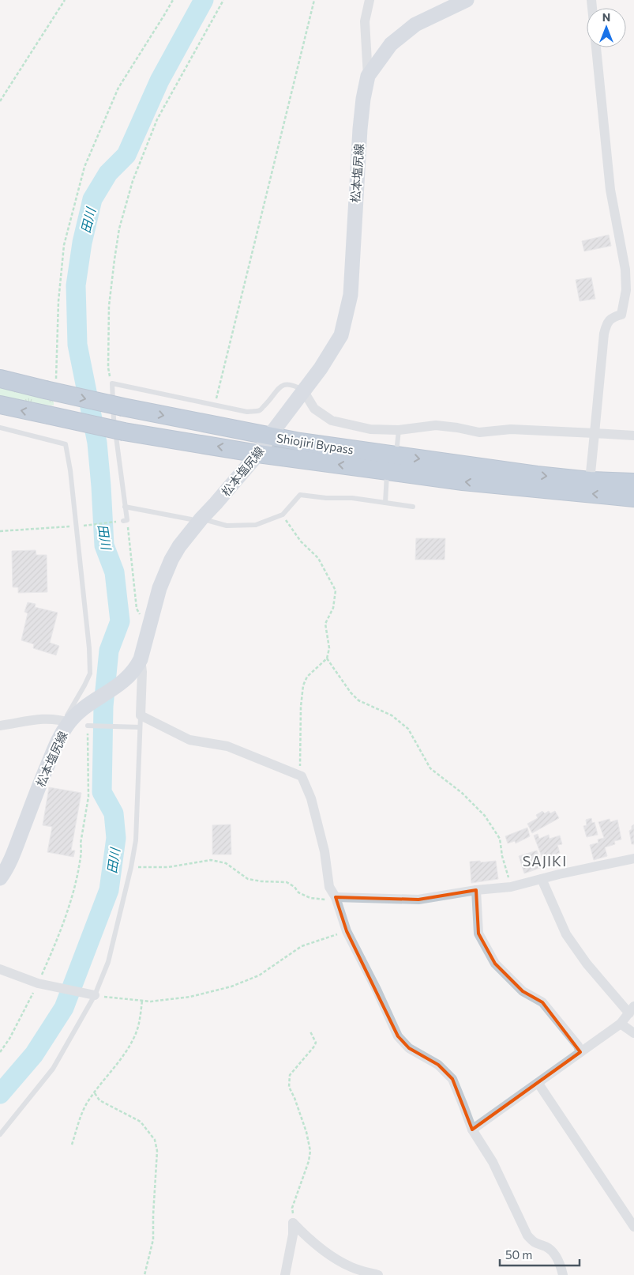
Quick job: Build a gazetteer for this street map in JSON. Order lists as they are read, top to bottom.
{
  "streets": {
    "highway": ["Shiojiri Bypass"],
    "main road": ["松本塩尻線"]
  },
  "crossings": [
    ["松本塩尻線", "Shiojiri Bypass"]
  ],
  "districts": ["SAJIKI"],
  "water": ["田川"],
  "scale_bar": "50 m",
  "north": "top"
}
